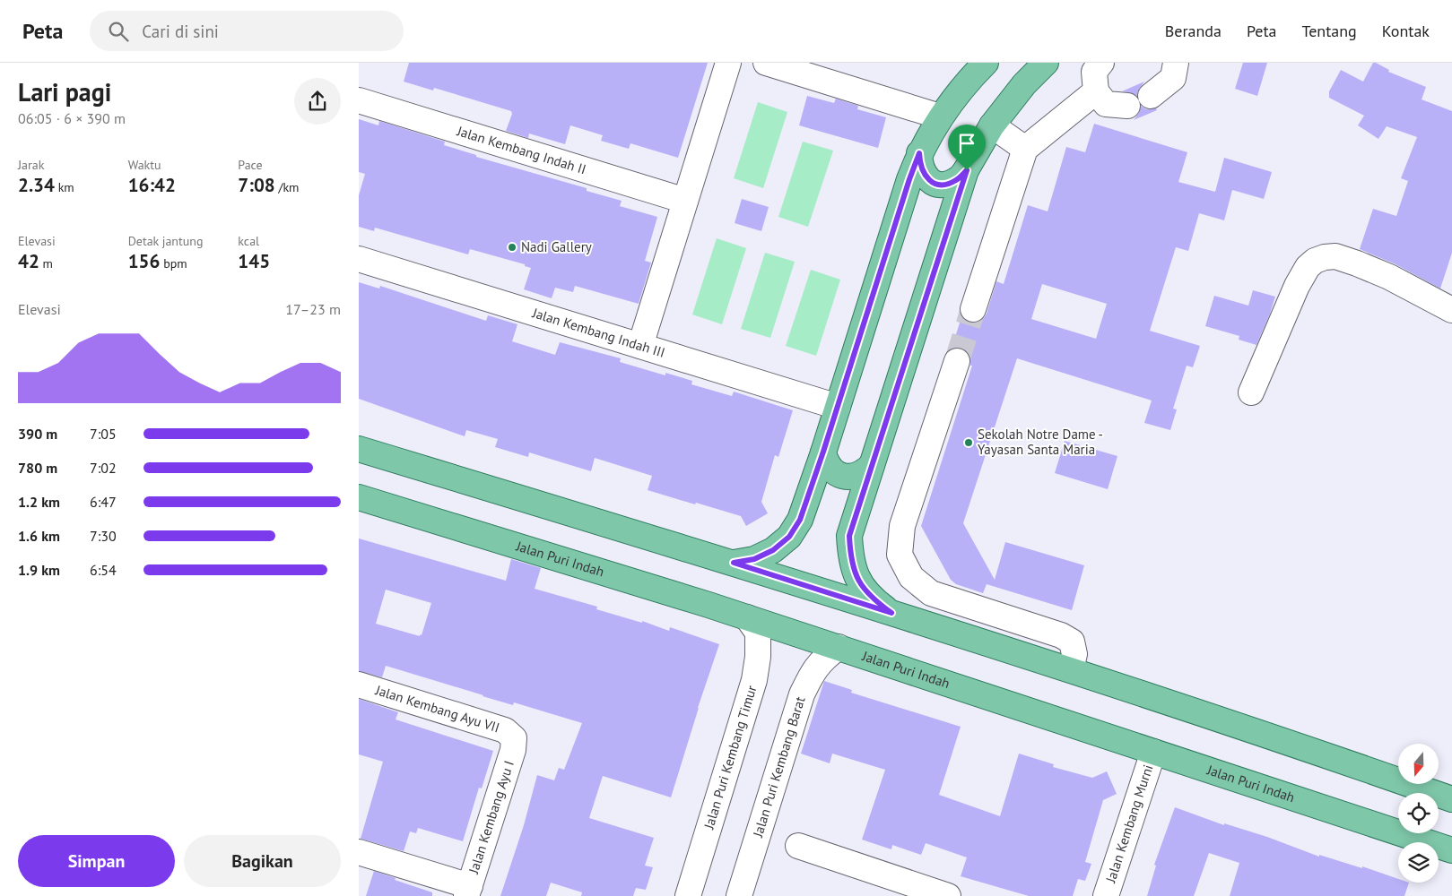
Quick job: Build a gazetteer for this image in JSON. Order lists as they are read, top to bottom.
{
  "streets": {
    "main road": ["Jalan Puri Indah"],
    "street": [
      "Jalan Kembang Indah II",
      "Jalan Kembang Indah III",
      "Jalan Kembang Ayu VII",
      "Jalan Puri Kembang Timur",
      "Jalan Puri Kembang Barat",
      "Jalan Kembang Ayu I",
      "Jalan Kembang Murni"
    ]
  },
  "crossings": [
    ["Jalan Puri Indah", "Jalan Puri Kembang Timur"],
    ["Jalan Puri Indah", "Jalan Puri Kembang Barat"],
    ["Jalan Puri Indah", "Jalan Kembang Murni"],
    ["Jalan Kembang Ayu VII", "Jalan Kembang Ayu I"]
  ],
  "places": ["Nadi Gallery", "Sekolah Notre Dame - Yayasan Santa Maria"],
  "north": "bottom",
  "page": {
    "header": "Peta",
    "search": "Cari di sini",
    "nav": [
      "Beranda",
      "Peta",
      "Tentang",
      "Kontak"
    ],
    "heading": ["Lari pagi", "06:05 · 6 × 390 m"],
    "stats": [
      ["Jarak", "2.34 km"],
      ["Waktu", "16:42"],
      ["Pace", "7:08 /km"],
      ["Elevasi", "42 m"],
      ["Detak jantung", "156 bpm"],
      ["kcal", "145"]
    ],
    "chart": ["Elevasi", "17–23 m"],
    "list": [
      {
        "name": "390 m",
        "note": "7:05"
      },
      {
        "name": "780 m",
        "note": "7:02"
      },
      {
        "name": "1.2 km",
        "note": "6:47"
      },
      {
        "name": "1.6 km",
        "note": "7:30"
      },
      {
        "name": "1.9 km",
        "note": "6:54"
      }
    ],
    "buttons": ["Simpan", "Bagikan"]
  }
}
